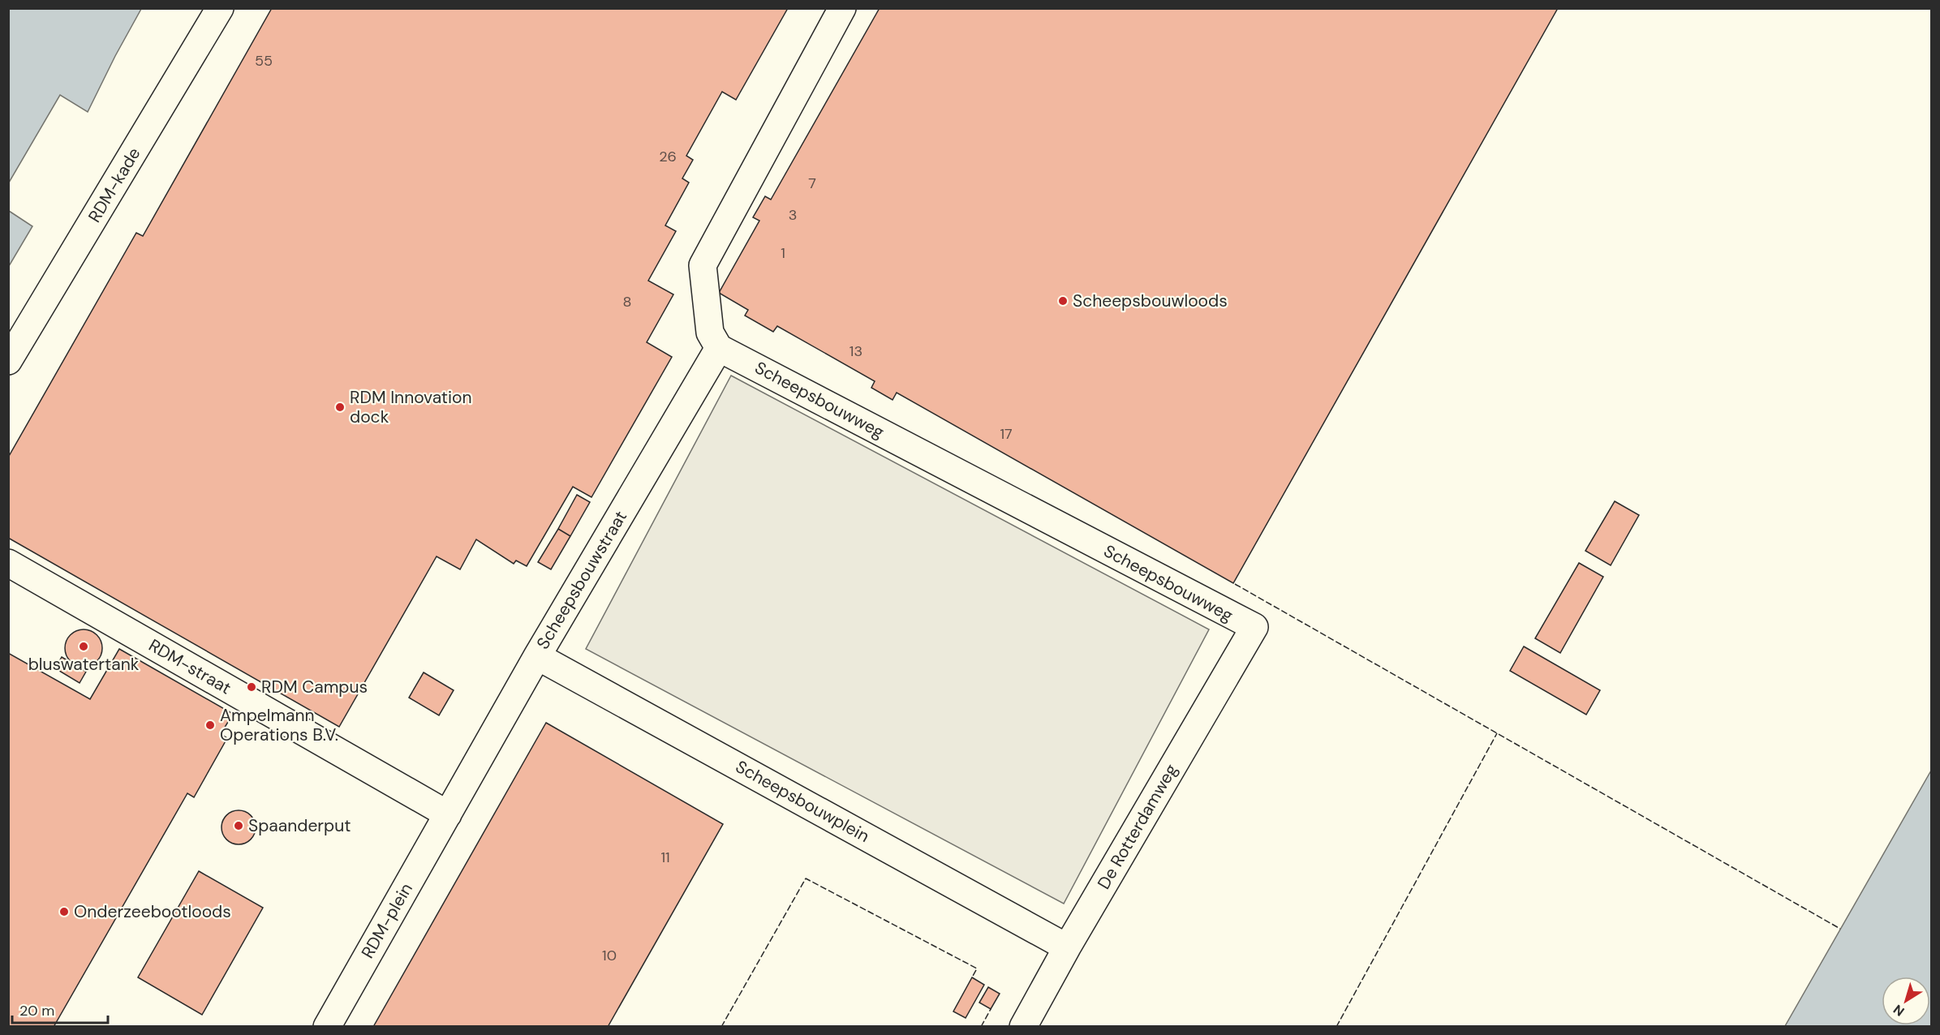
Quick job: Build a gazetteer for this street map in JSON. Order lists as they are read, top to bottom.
{
  "streets": {
    "street": [
      "RDM-kade",
      "Scheepsbouwweg",
      "Scheepsbouwstraat",
      "RDM-straat",
      "Scheepsbouwplein",
      "De Rotterdamweg",
      "RDM-plein"
    ]
  },
  "crossings": [
    ["Scheepsbouwweg", "Scheepsbouwstraat"],
    ["Scheepsbouwweg", "De Rotterdamweg"],
    ["Scheepsbouwstraat", "RDM-straat"],
    ["Scheepsbouwstraat", "Scheepsbouwplein"],
    ["Scheepsbouwstraat", "RDM-plein"],
    ["RDM-straat", "RDM-plein"],
    ["Scheepsbouwplein", "De Rotterdamweg"]
  ],
  "places": [
    "Scheepsbouwloods",
    "RDM Innovation dock",
    "bluswatertank",
    "RDM Campus",
    "Ampelmann Operations B.V.",
    "Spaanderput",
    "Onderzeebootloods"
  ],
  "house_numbers": [
    "55",
    "26",
    "7",
    "3",
    "1",
    "8",
    "13",
    "17",
    "11",
    "10"
  ],
  "scale_bar": "20 m",
  "north": "bottom left"
}
